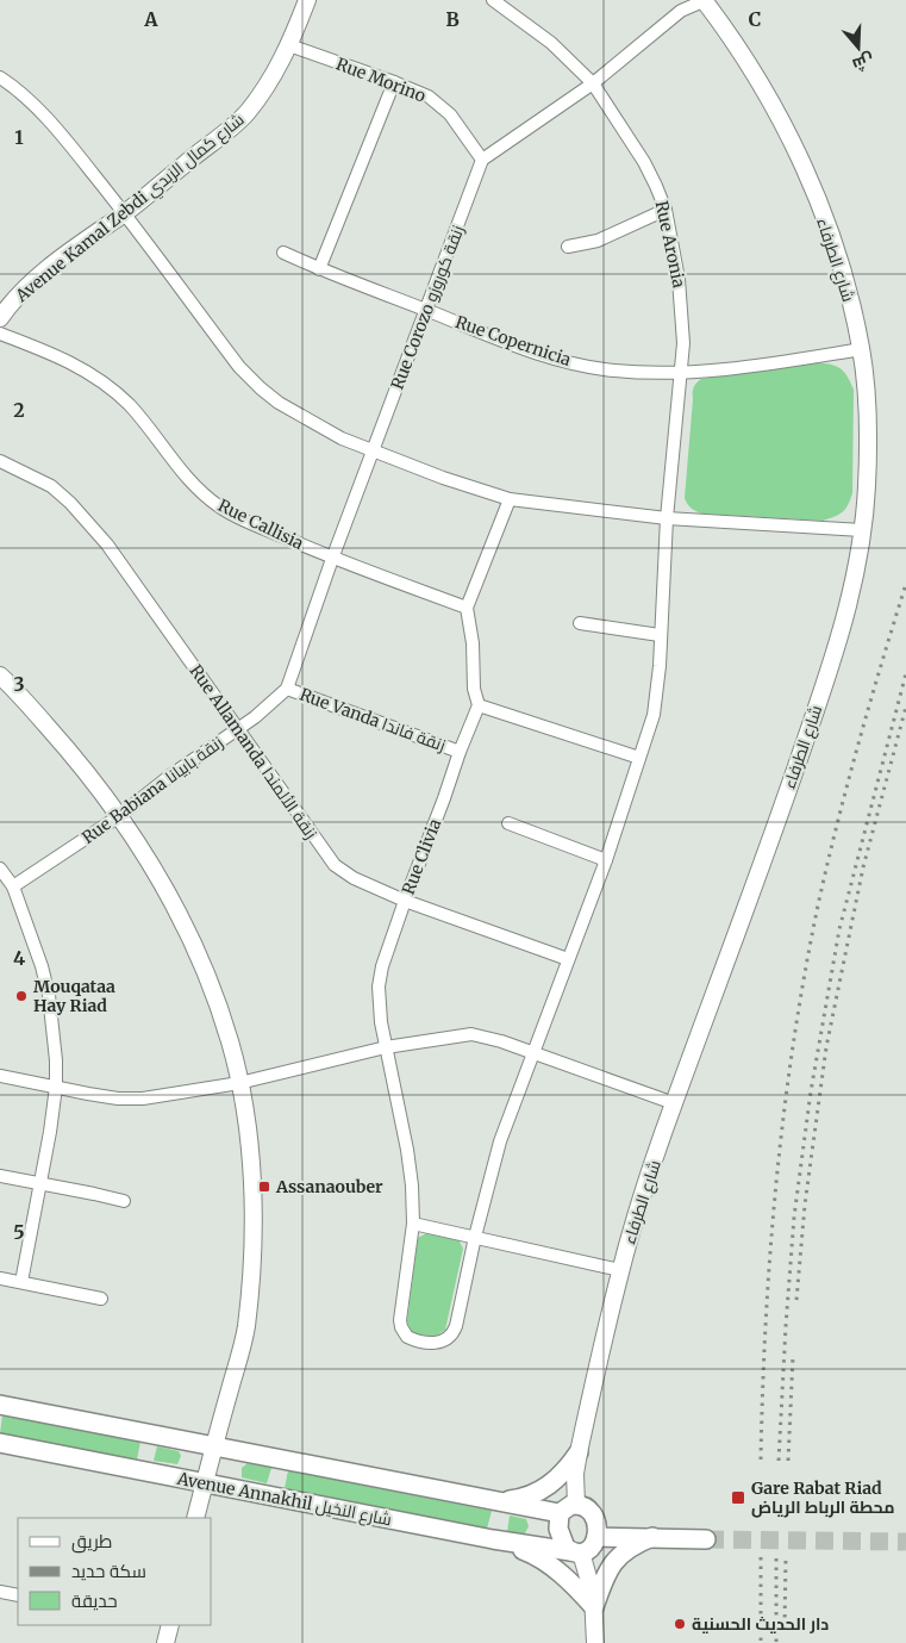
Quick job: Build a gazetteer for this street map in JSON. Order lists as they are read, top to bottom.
{
  "streets": {
    "main road": ["Avenue Annakhil شارع النخيل"],
    "street": [
      "Rue Morino",
      "Avenue Kamal Zebdi شارع كمال الزبدي",
      "Rue Aronia",
      "شارع الطرفاء",
      "Rue Corozo زنقة كوروزو",
      "Rue Copernicia",
      "Rue Callisia",
      "Rue Vanda زنقة فاندا",
      "Rue Allamanda زنقة الألمندا",
      "Rue Babiana زنقة بابيانا",
      "Rue Clivia"
    ]
  },
  "crossings": [
    ["Rue Morino", "Avenue Kamal Zebdi شارع كمال الزبدي"],
    ["Rue Morino", "Rue Corozo زنقة كوروزو"],
    ["Rue Aronia", "Rue Copernicia"],
    ["Rue Aronia", "Rue Clivia"],
    ["شارع الطرفاء", "Rue Copernicia"],
    ["شارع الطرفاء", "Avenue Annakhil شارع النخيل"],
    ["Rue Corozo زنقة كوروزو", "Rue Copernicia"],
    ["Rue Corozo زنقة كوروزو", "Rue Callisia"],
    ["Rue Corozo زنقة كوروزو", "Rue Vanda زنقة فاندا"],
    ["Rue Corozo زنقة كوروزو", "Rue Babiana زنقة بابيانا"],
    ["Rue Vanda زنقة فاندا", "Rue Babiana زنقة بابيانا"],
    ["Rue Vanda زنقة فاندا", "Rue Clivia"],
    ["Rue Allamanda زنقة الألمندا", "Rue Babiana زنقة بابيانا"],
    ["Rue Allamanda زنقة الألمندا", "Rue Clivia"]
  ],
  "places": {
    "other": ["Mouqataa Hay Riad", "دار الحديث الحسنية"],
    "transit": ["Assanaouber", "Gare Rabat Riad محطة الرباط الرياض"]
  },
  "legend": ["طريق", "سكة حديد", "حديقة"],
  "north": "bottom",
  "grid": {
    "columns": ["A", "B", "C"],
    "rows": [
      "1",
      "2",
      "3",
      "4",
      "5"
    ]
  }
}
